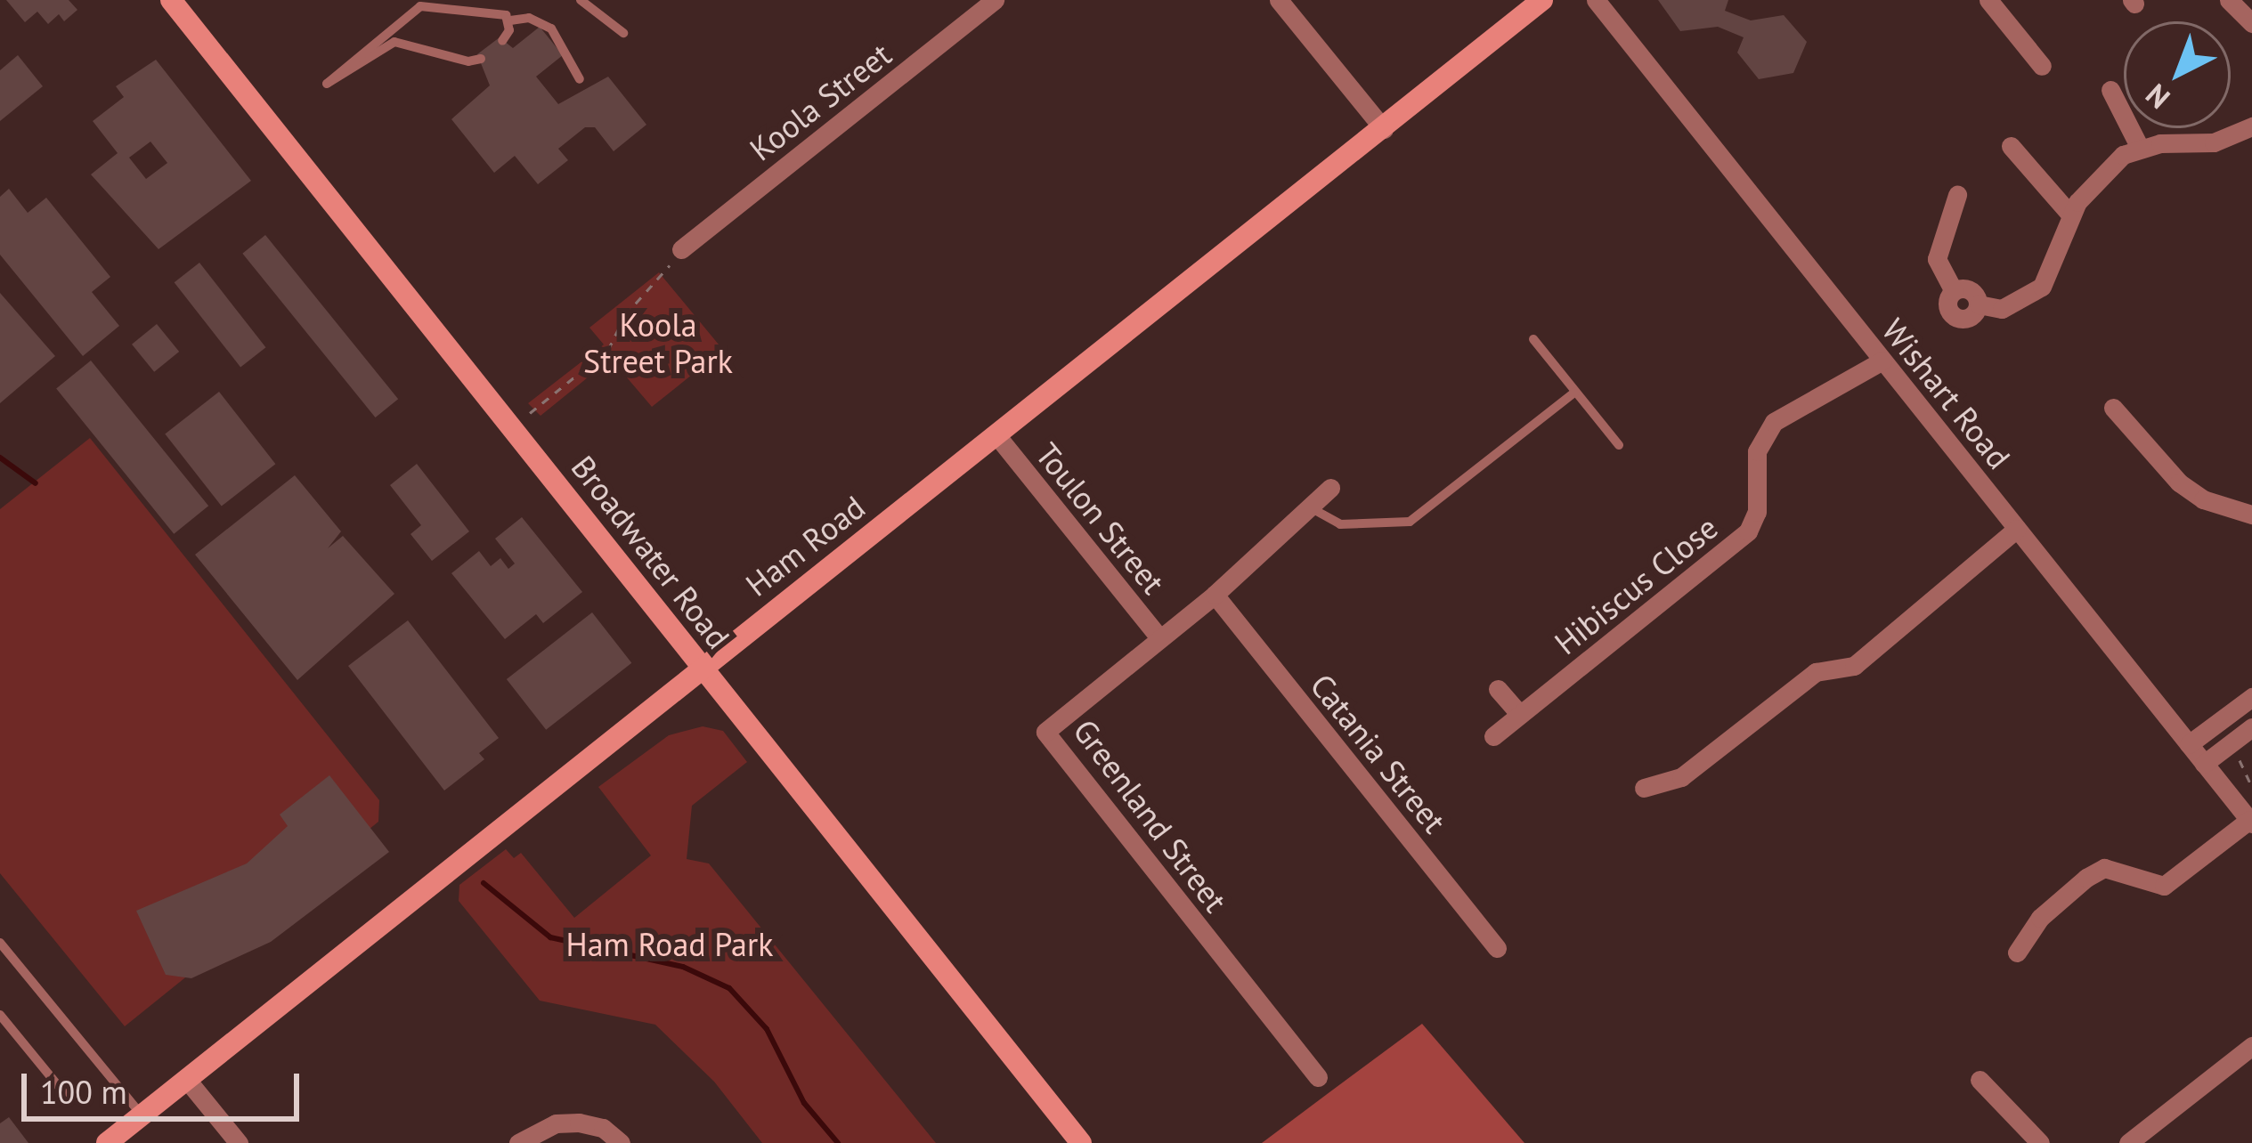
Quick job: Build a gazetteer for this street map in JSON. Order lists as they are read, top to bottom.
{
  "streets": {
    "street": [
      "Koola Street",
      "Wishart Road",
      "Toulon Street",
      "Ham Road",
      "Broadwater Road",
      "Hibiscus Close",
      "Catania Street",
      "Greenland Street"
    ]
  },
  "crossings": [
    ["Wishart Road", "Hibiscus Close"],
    ["Toulon Street", "Ham Road"],
    ["Toulon Street", "Greenland Street"],
    ["Ham Road", "Broadwater Road"],
    ["Catania Street", "Greenland Street"]
  ],
  "parks": ["Koola Street Park", "Ham Road Park"],
  "scale_bar": "100 m",
  "north": "bottom left"
}
